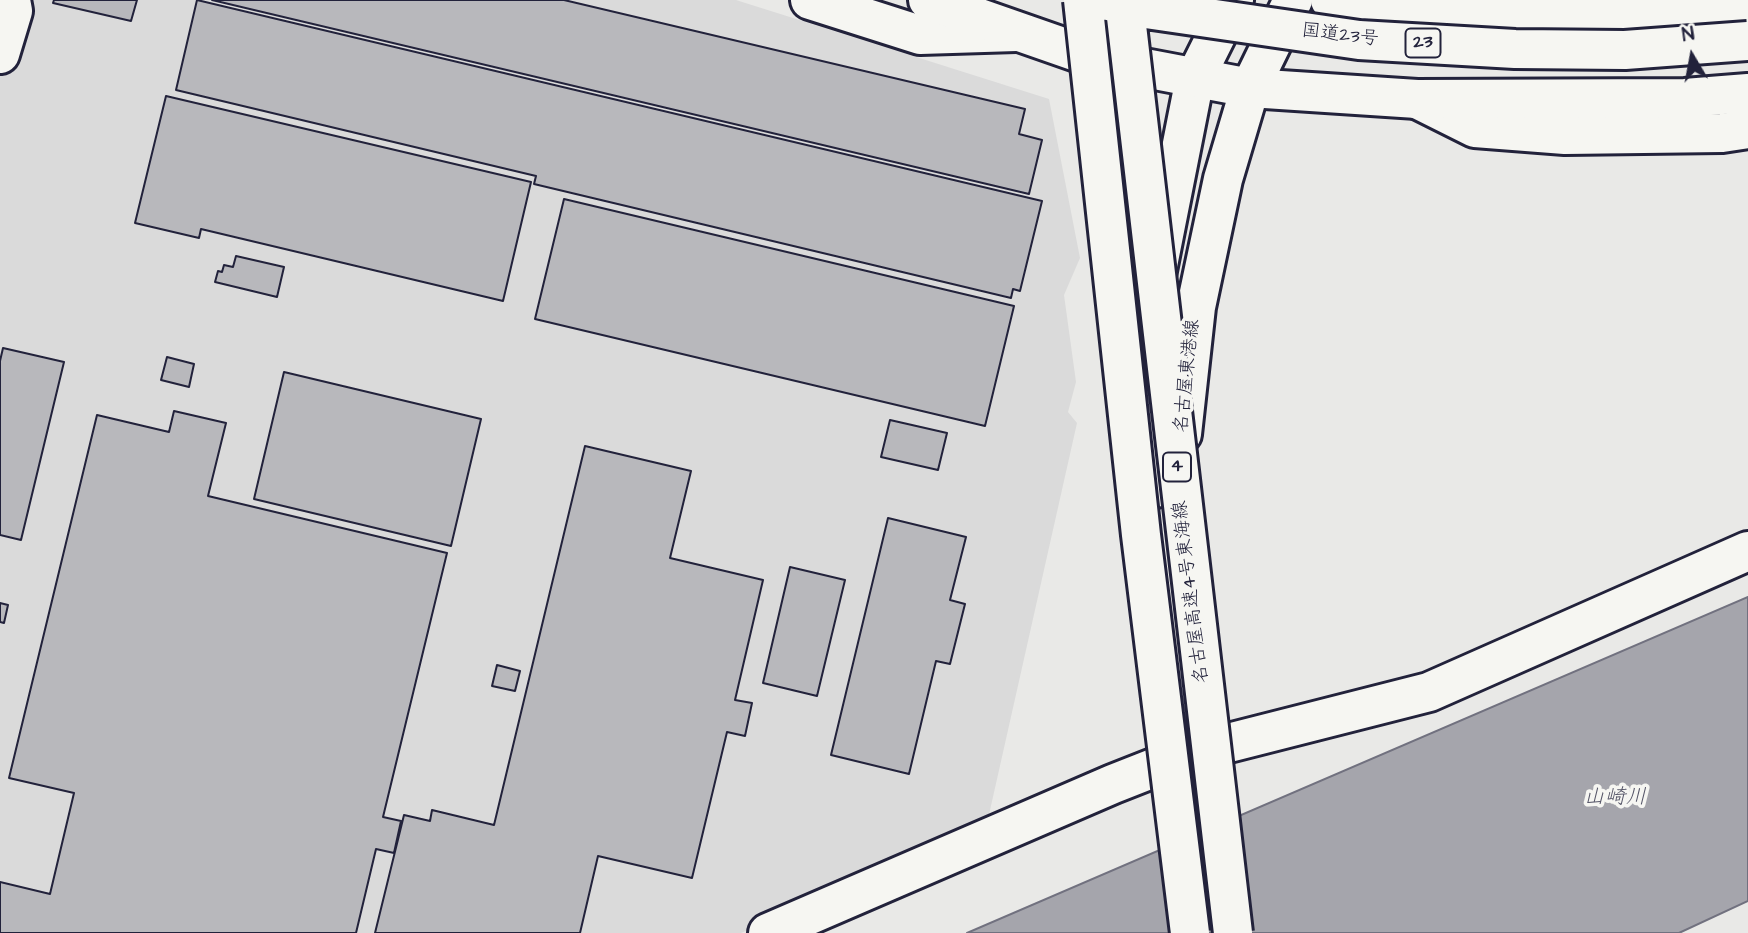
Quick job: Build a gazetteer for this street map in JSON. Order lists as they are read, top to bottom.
{
  "streets": {
    "main road": [
      "国道23号",
      "23",
      "名古屋東港線",
      "4",
      "名古屋高速4号東海線"
    ]
  },
  "water": ["山崎川"],
  "north": "top"
}
